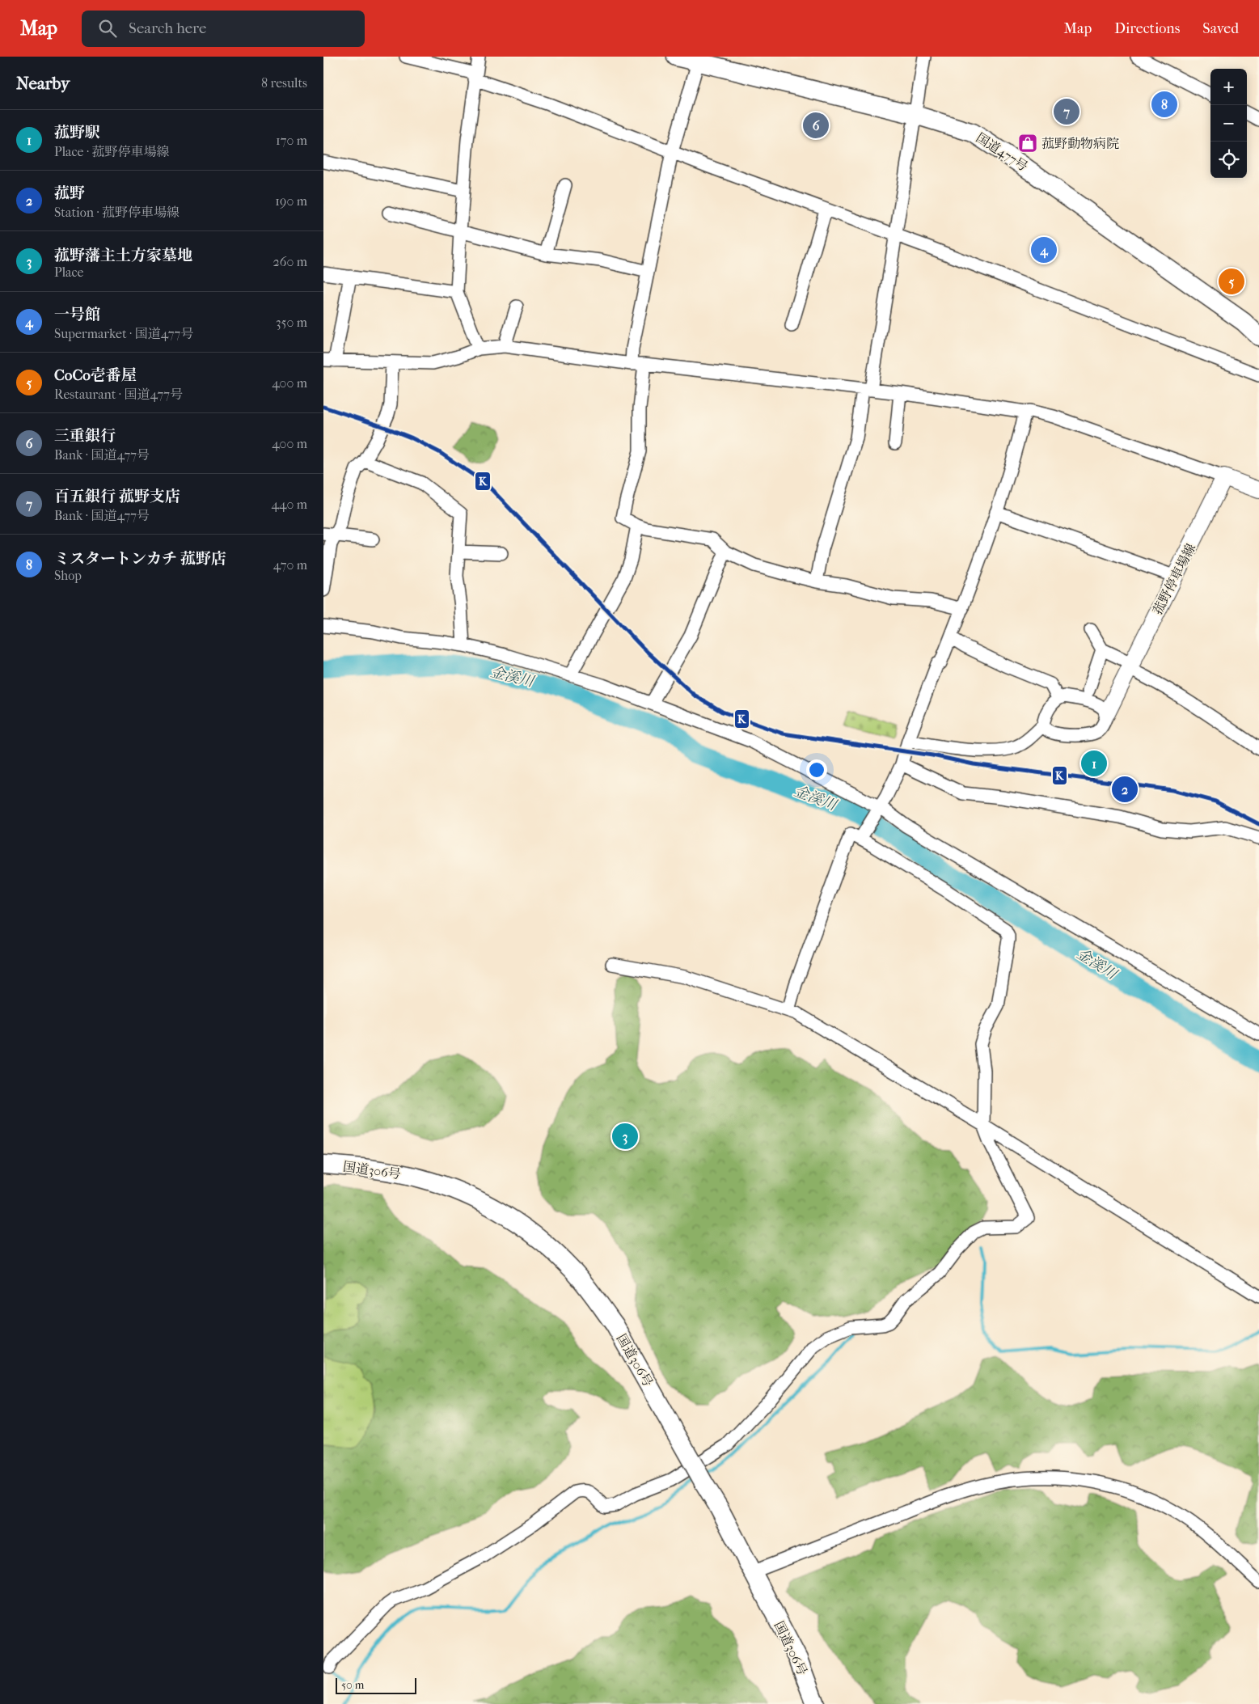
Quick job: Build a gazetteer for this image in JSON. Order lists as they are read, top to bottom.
{
  "streets": {
    "highway": ["国道477号", "国道306号"],
    "main road": ["菰野停車場線"]
  },
  "water": ["金溪川"],
  "places": {
    "shop": ["菰野動物病院"]
  },
  "lines": ["transit line K"],
  "scale_bar": "50 m",
  "page": {
    "header": "Map",
    "search": "Search here",
    "nav": ["Map", "Directions", "Saved"],
    "heading": ["Nearby", "8 results"],
    "map_buttons": ["+", "−"],
    "pins": [
      "8",
      "7",
      "6",
      "4",
      "5",
      "1",
      "2",
      "3"
    ],
    "list": [
      {
        "mark": "1",
        "name": "菰野駅",
        "note": "Place · 菰野停車場線",
        "value": "170 m"
      },
      {
        "mark": "2",
        "name": "菰野",
        "note": "Station · 菰野停車場線",
        "value": "190 m"
      },
      {
        "mark": "3",
        "name": "菰野藩主土方家墓地",
        "note": "Place",
        "value": "260 m"
      },
      {
        "mark": "4",
        "name": "一号館",
        "note": "Supermarket · 国道477号",
        "value": "350 m"
      },
      {
        "mark": "5",
        "name": "CoCo壱番屋",
        "note": "Restaurant · 国道477号",
        "value": "400 m"
      },
      {
        "mark": "6",
        "name": "三重銀行",
        "note": "Bank · 国道477号",
        "value": "400 m"
      },
      {
        "mark": "7",
        "name": "百五銀行 菰野支店",
        "note": "Bank · 国道477号",
        "value": "440 m"
      },
      {
        "mark": "8",
        "name": "ミスタートンカチ 菰野店",
        "note": "Shop",
        "value": "470 m"
      }
    ],
    "scale": "50 m"
  }
}
